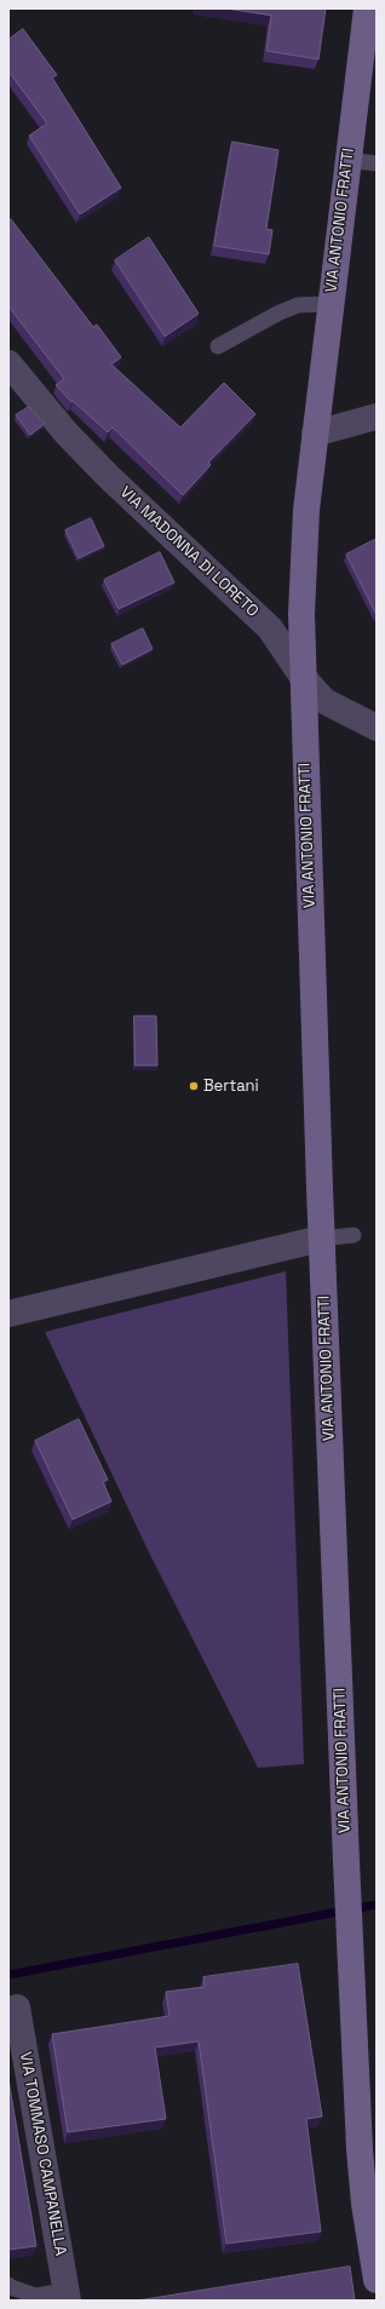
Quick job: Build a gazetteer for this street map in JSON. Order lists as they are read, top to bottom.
{
  "streets": {
    "street": ["VIA ANTONIO FRATTI", "VIA MADONNA DI LORETO", "VIA TOMMASO CAMPANELLA"]
  },
  "crossings": [
    ["VIA ANTONIO FRATTI", "VIA MADONNA DI LORETO"]
  ],
  "places": ["Bertani"]
}
